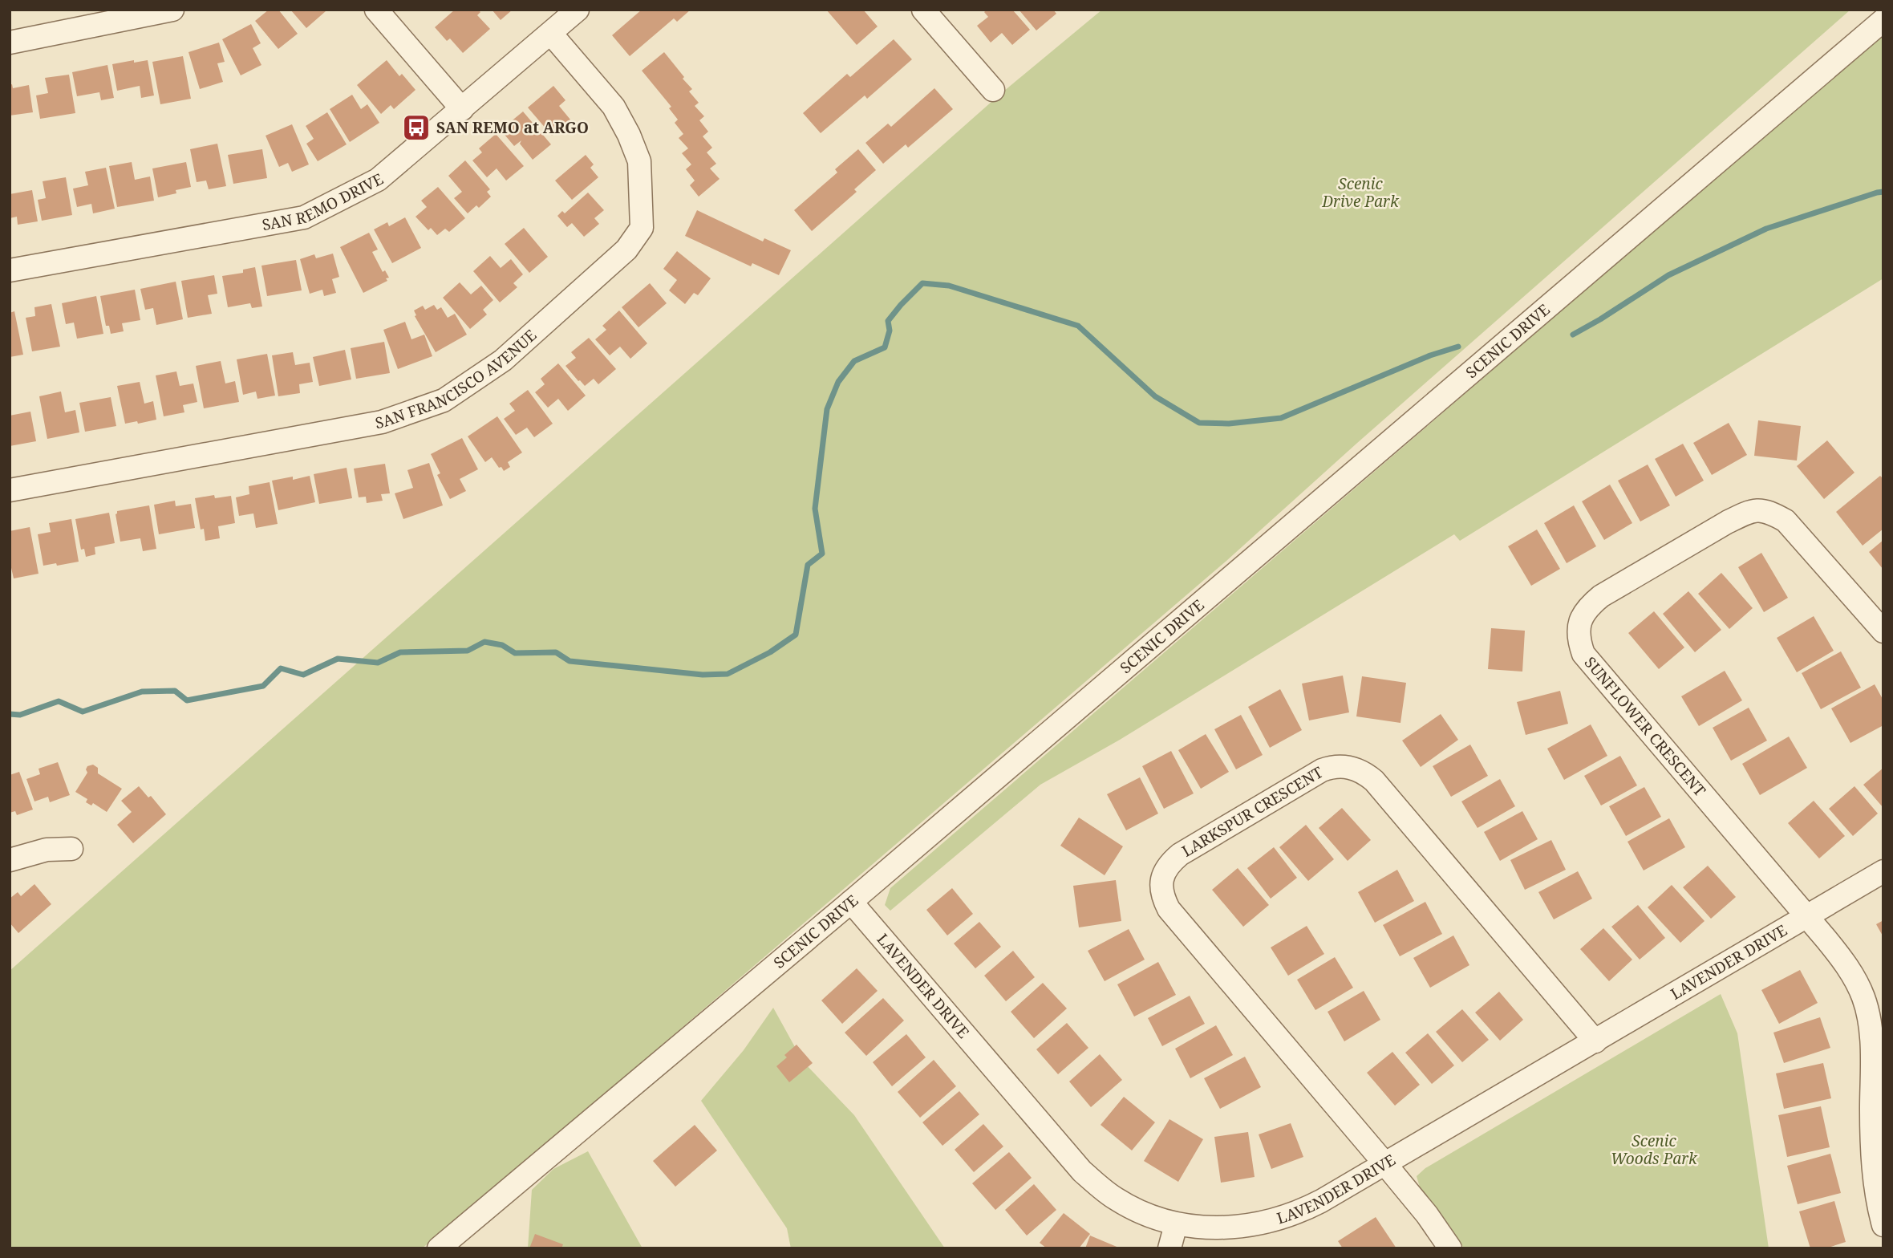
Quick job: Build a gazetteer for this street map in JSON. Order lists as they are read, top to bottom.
{
  "streets": {
    "street": [
      "SAN REMO DRIVE",
      "SCENIC DRIVE",
      "SAN FRANCISCO AVENUE",
      "SUNFLOWER CRESCENT",
      "LARKSPUR CRESCENT",
      "LAVENDER DRIVE"
    ]
  },
  "crossings": [
    ["SAN REMO DRIVE", "SAN FRANCISCO AVENUE"],
    ["SCENIC DRIVE", "LAVENDER DRIVE"],
    ["SUNFLOWER CRESCENT", "LAVENDER DRIVE"],
    ["LARKSPUR CRESCENT", "LAVENDER DRIVE"]
  ],
  "parks": ["Scenic Drive Park", "Scenic Woods Park"],
  "places": {
    "bus stop": ["SAN REMO at ARGO"]
  }
}
